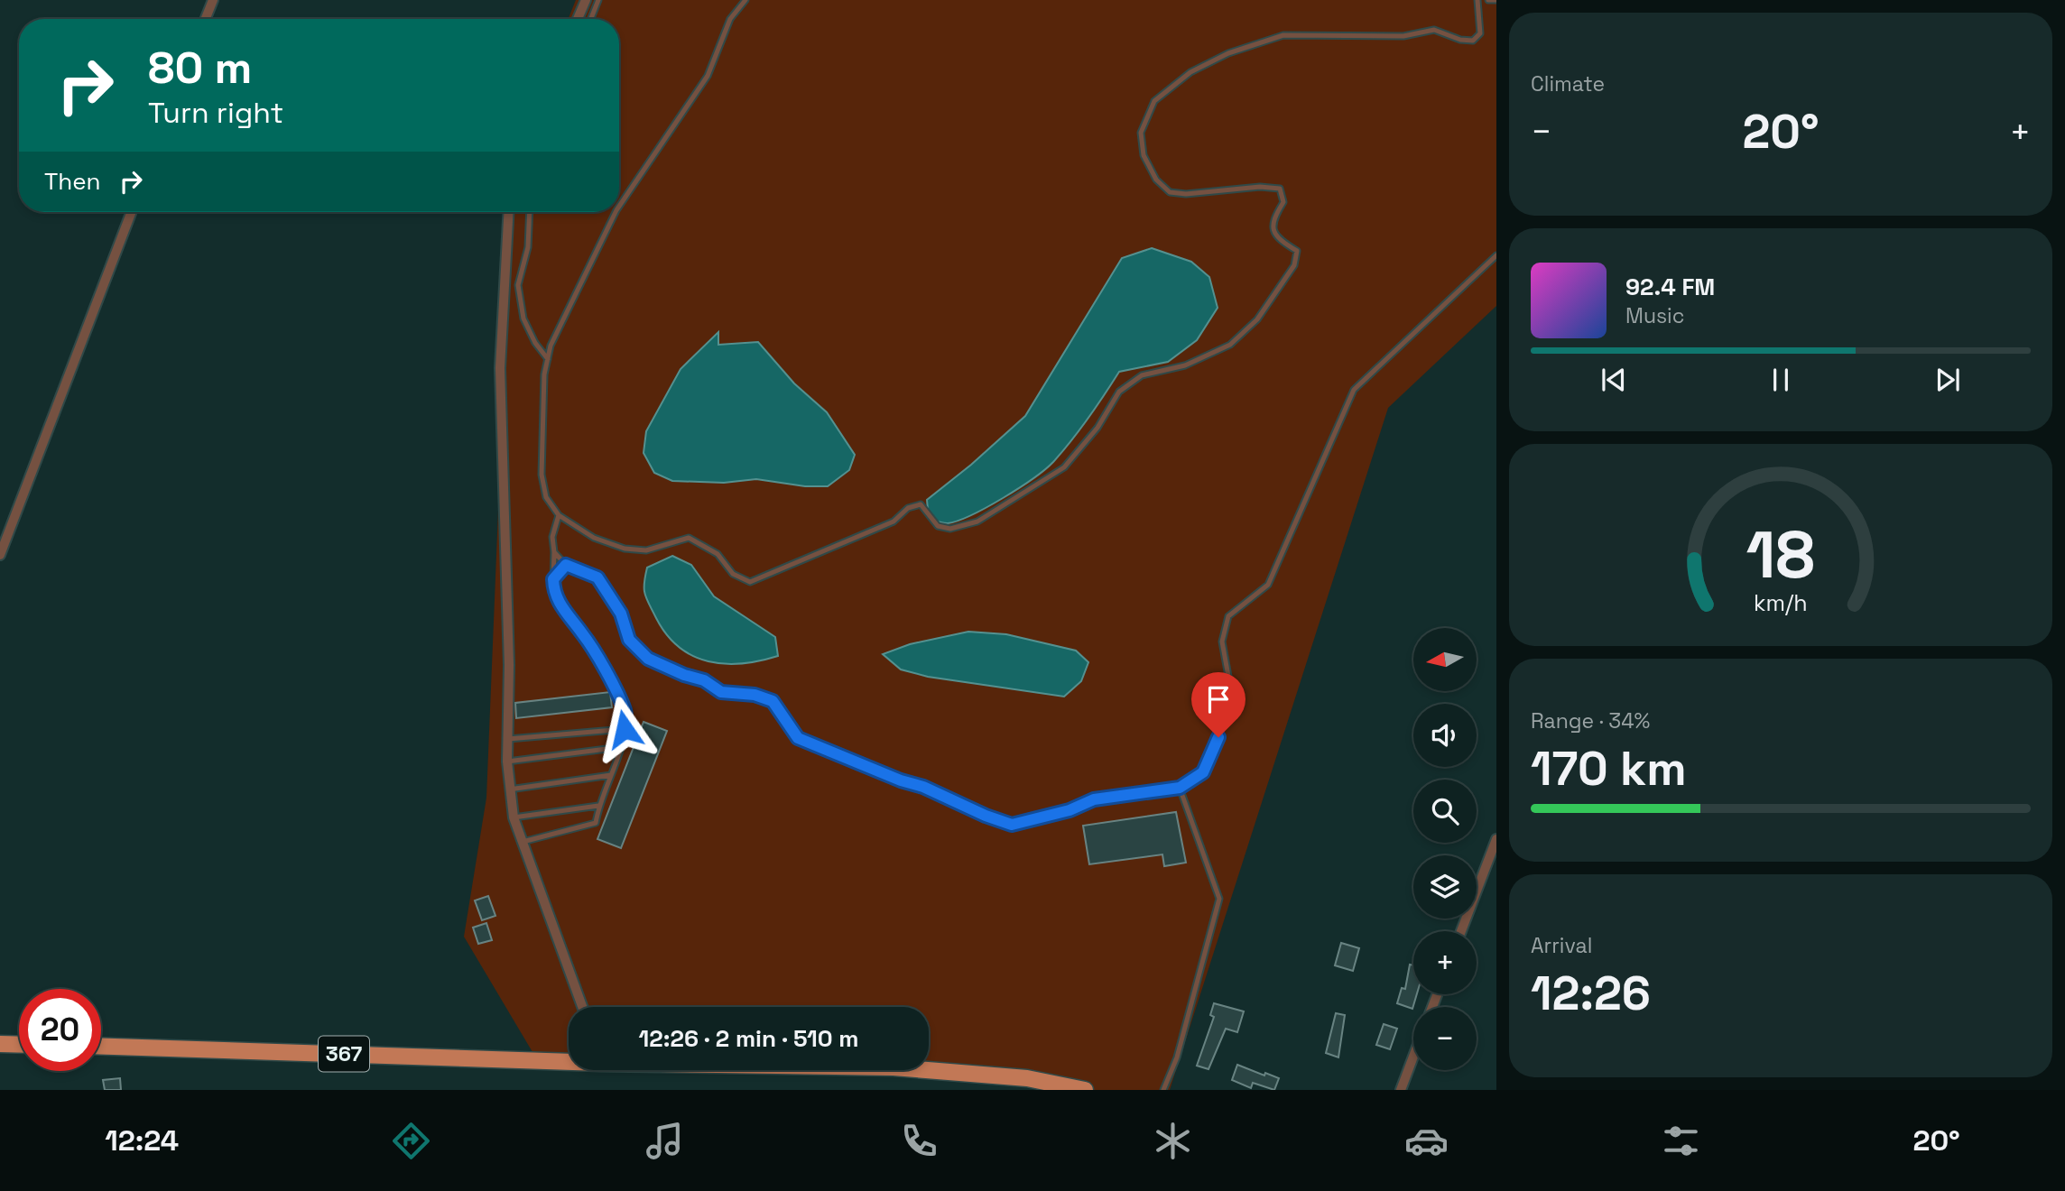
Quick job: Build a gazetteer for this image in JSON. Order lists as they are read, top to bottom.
{
  "streets": {
    "main road": ["367"]
  },
  "north": "left",
  "page": {
    "tile": [
      "Climate",
      ["Range · 34%", "170 km"],
      ["Arrival", "12:26"]
    ],
    "turn": ["80 m", "Turn right"],
    "heat": ["−", "20°", "+"],
    "then": "Then",
    "song": ["92.4 FM", "Music"],
    "map_buttons": ["+", "−"],
    "limit": "20",
    "trip": "12:26 · 2 min · 510 m",
    "tabs": ["12:24", "20°"],
    "gauge": ["18", "km/h"]
  }
}
